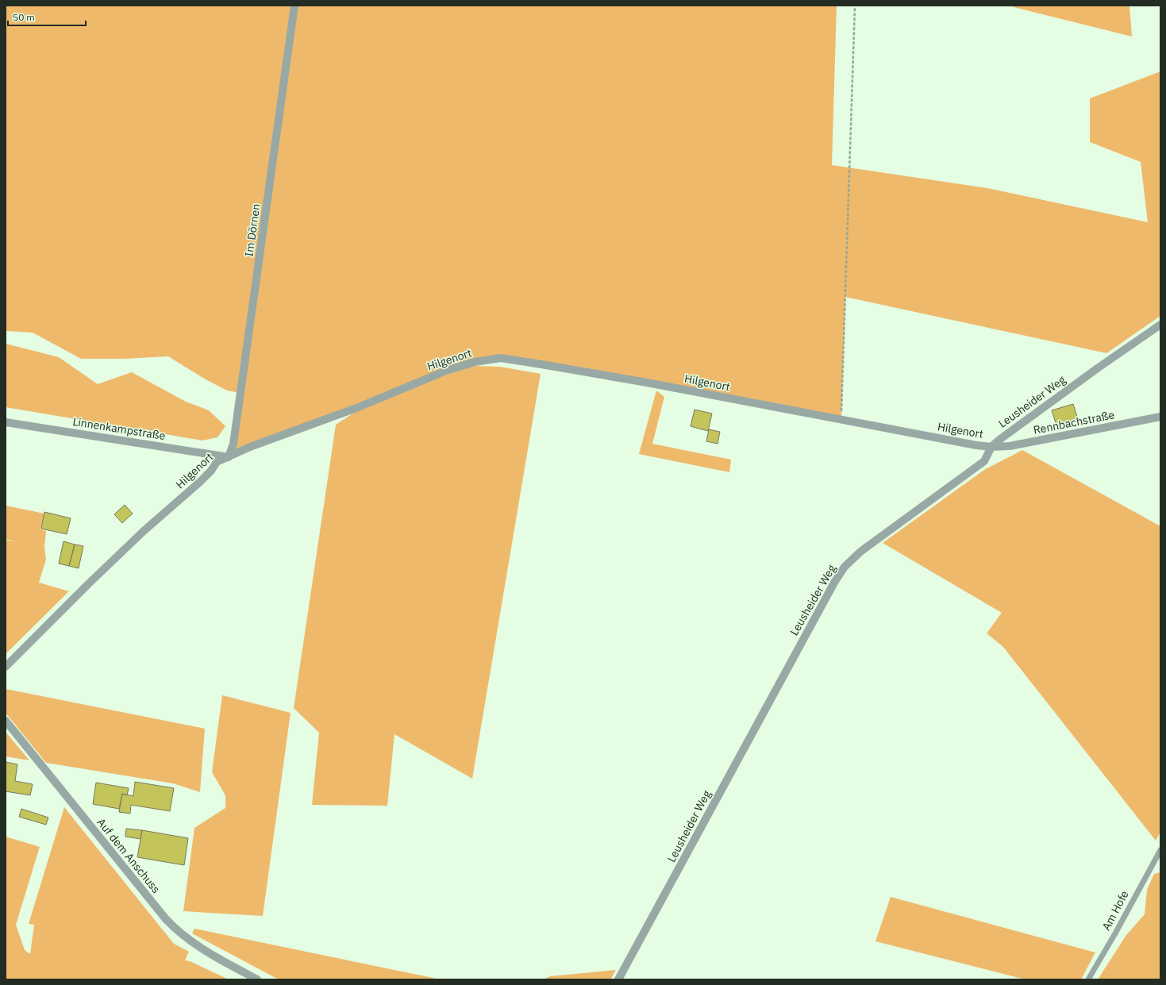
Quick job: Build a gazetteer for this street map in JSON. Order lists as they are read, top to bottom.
{
  "streets": {
    "street": [
      "Im Dörnen",
      "Hilgenort",
      "Leusheider Weg",
      "Rennbachstraße",
      "Linnenkampstraße",
      "Auf dem Anschuss"
    ],
    "lane": ["Am Hofe"]
  },
  "crossings": [
    ["Im Dörnen", "Hilgenort"],
    ["Im Dörnen", "Linnenkampstraße"],
    ["Hilgenort", "Leusheider Weg"],
    ["Hilgenort", "Rennbachstraße"],
    ["Hilgenort", "Linnenkampstraße"],
    ["Leusheider Weg", "Rennbachstraße"]
  ],
  "scale_bar": "50 m"
}
